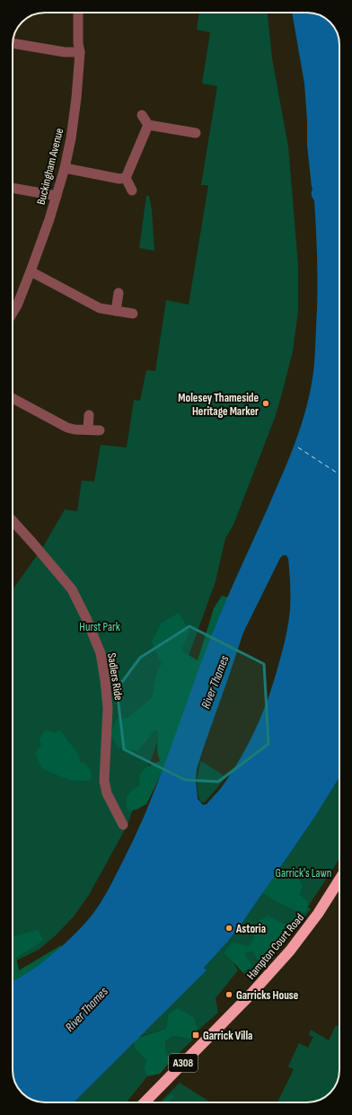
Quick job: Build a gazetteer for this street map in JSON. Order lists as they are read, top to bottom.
{
  "streets": {
    "highway": ["Hampton Court Road", "A308"],
    "street": ["Buckingham Avenue", "Sadlers Ride"]
  },
  "water": ["River Thames"],
  "parks": ["Hurst Park", "Garrick's Lawn"],
  "places": {
    "other": ["Molesey Thameside Heritage Marker", "Astoria", "Garricks House"],
    "transit": ["Garrick Villa"]
  }
}
